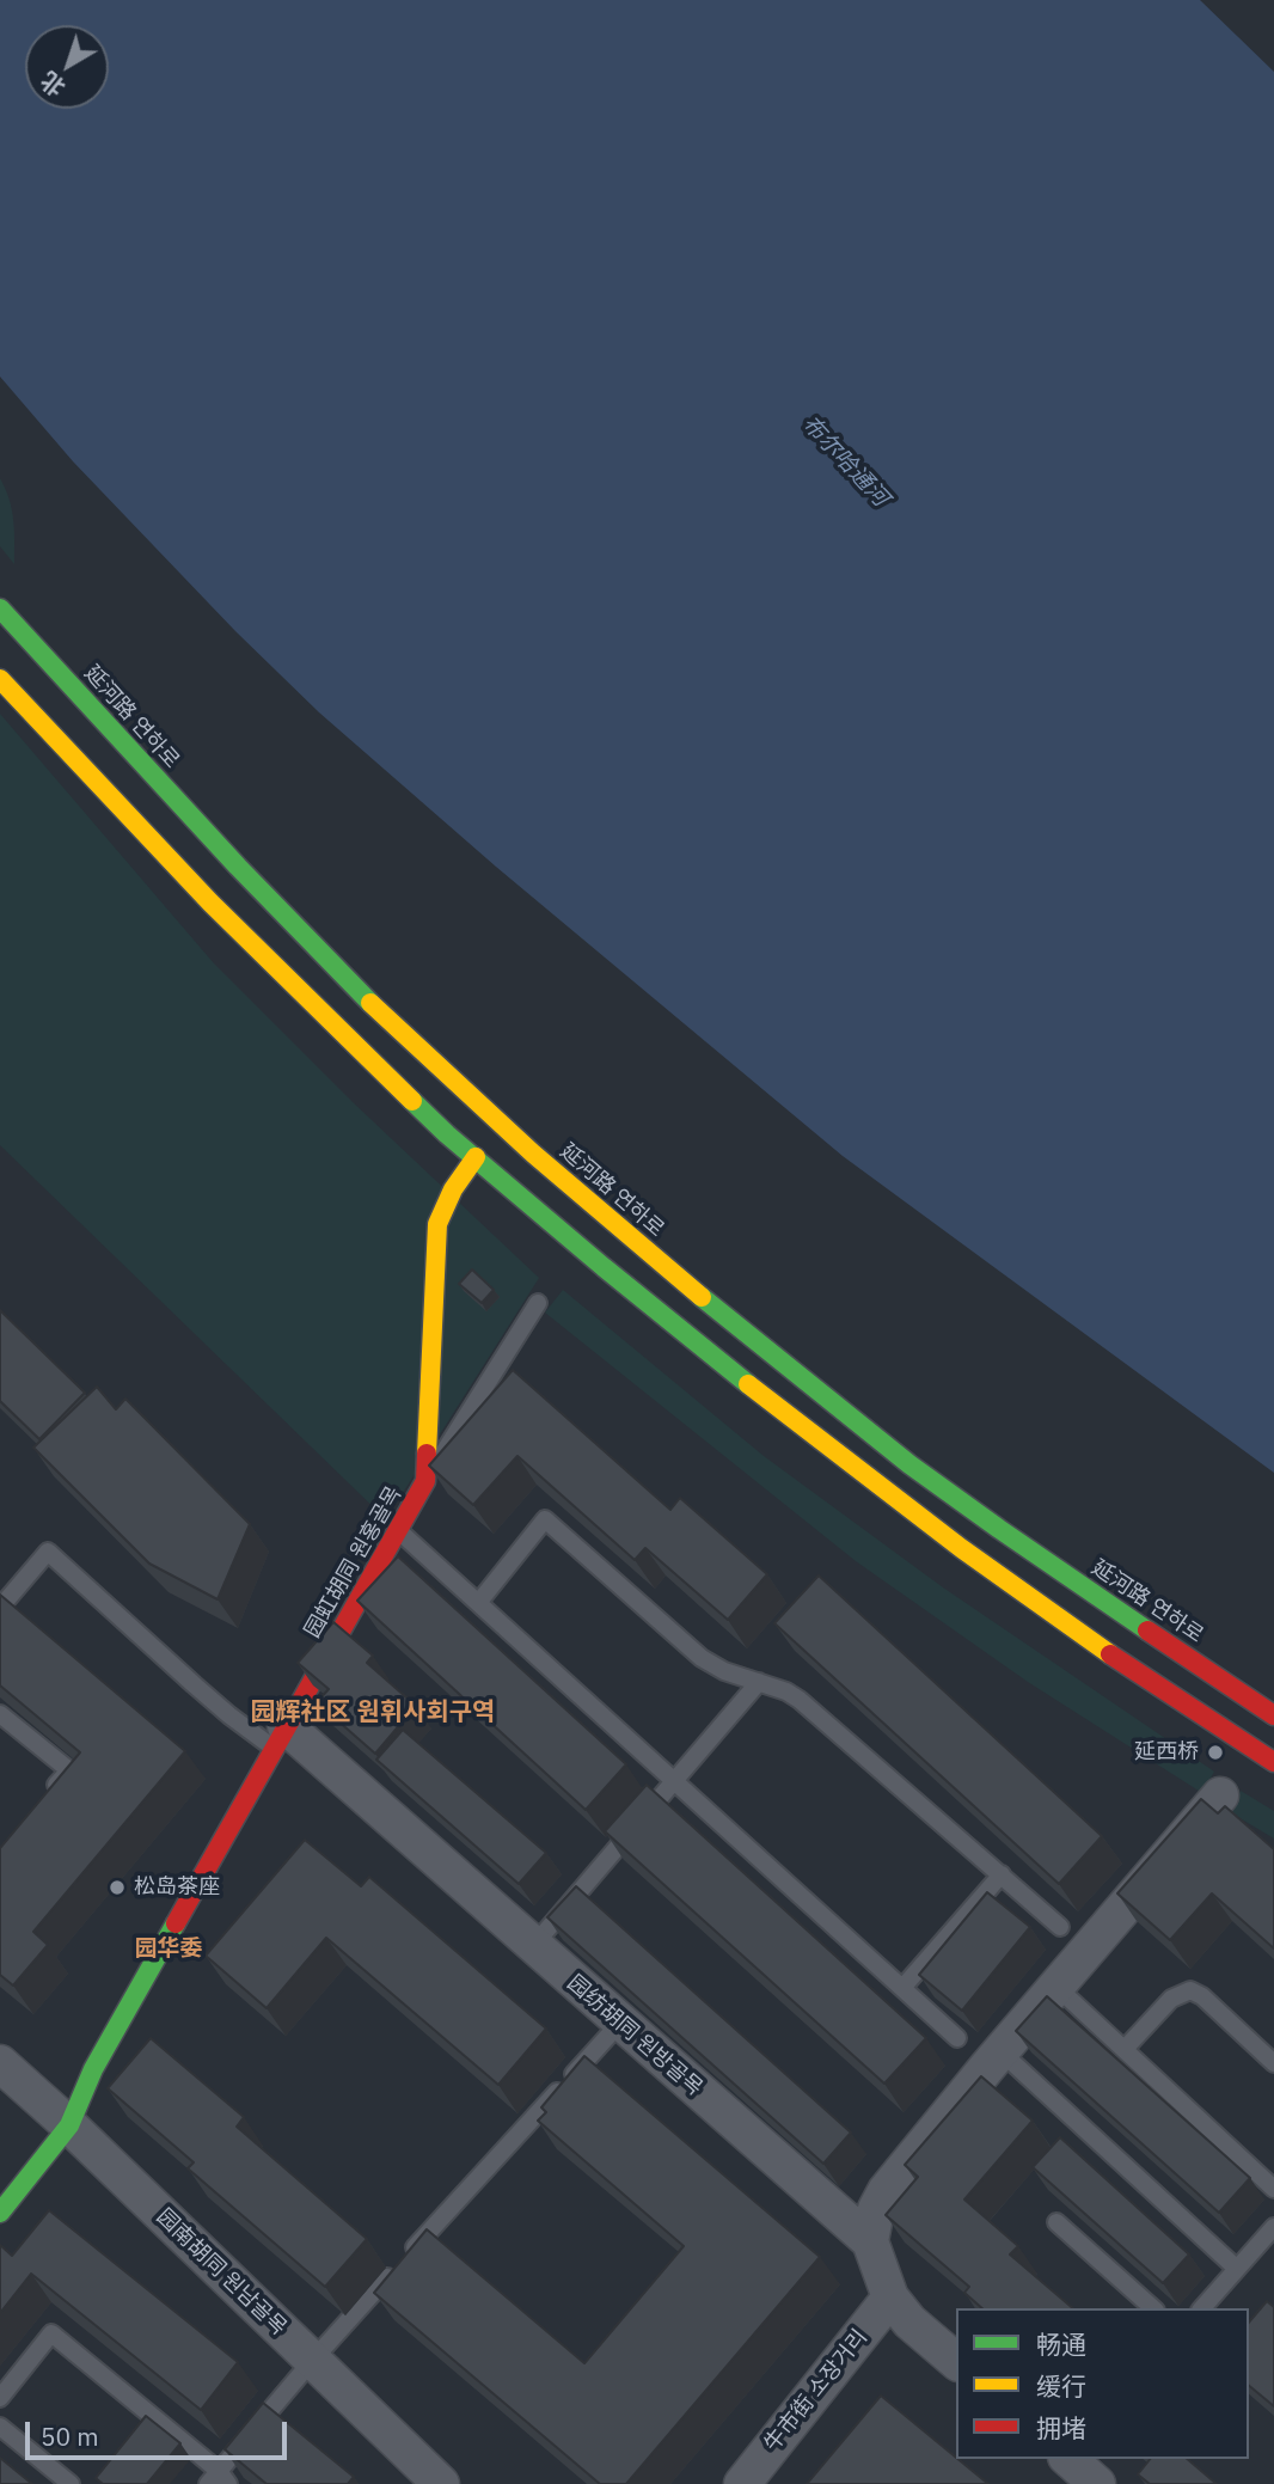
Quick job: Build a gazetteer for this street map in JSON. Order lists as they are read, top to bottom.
{
  "streets": {
    "main road": ["延河路 연하로", "园虹胡同 원홍골목"],
    "street": ["园纺胡同 원방골목", "园南胡同 원남골목", "牛市街 소장거리"]
  },
  "crossings": [
    ["园虹胡同 원홍골목", "园纺胡同 원방골목"],
    ["园虹胡同 원홍골목", "园南胡同 원남골목"],
    ["园纺胡同 원방골목", "牛市街 소장거리"]
  ],
  "districts": ["园辉社区 원휘사회구역", "园华委"],
  "water": ["布尔哈通河"],
  "places": ["延西桥", "松岛茶座"],
  "legend": ["畅通", "缓行", "拥堵"],
  "scale_bar": "50 m",
  "north": "bottom left"
}
